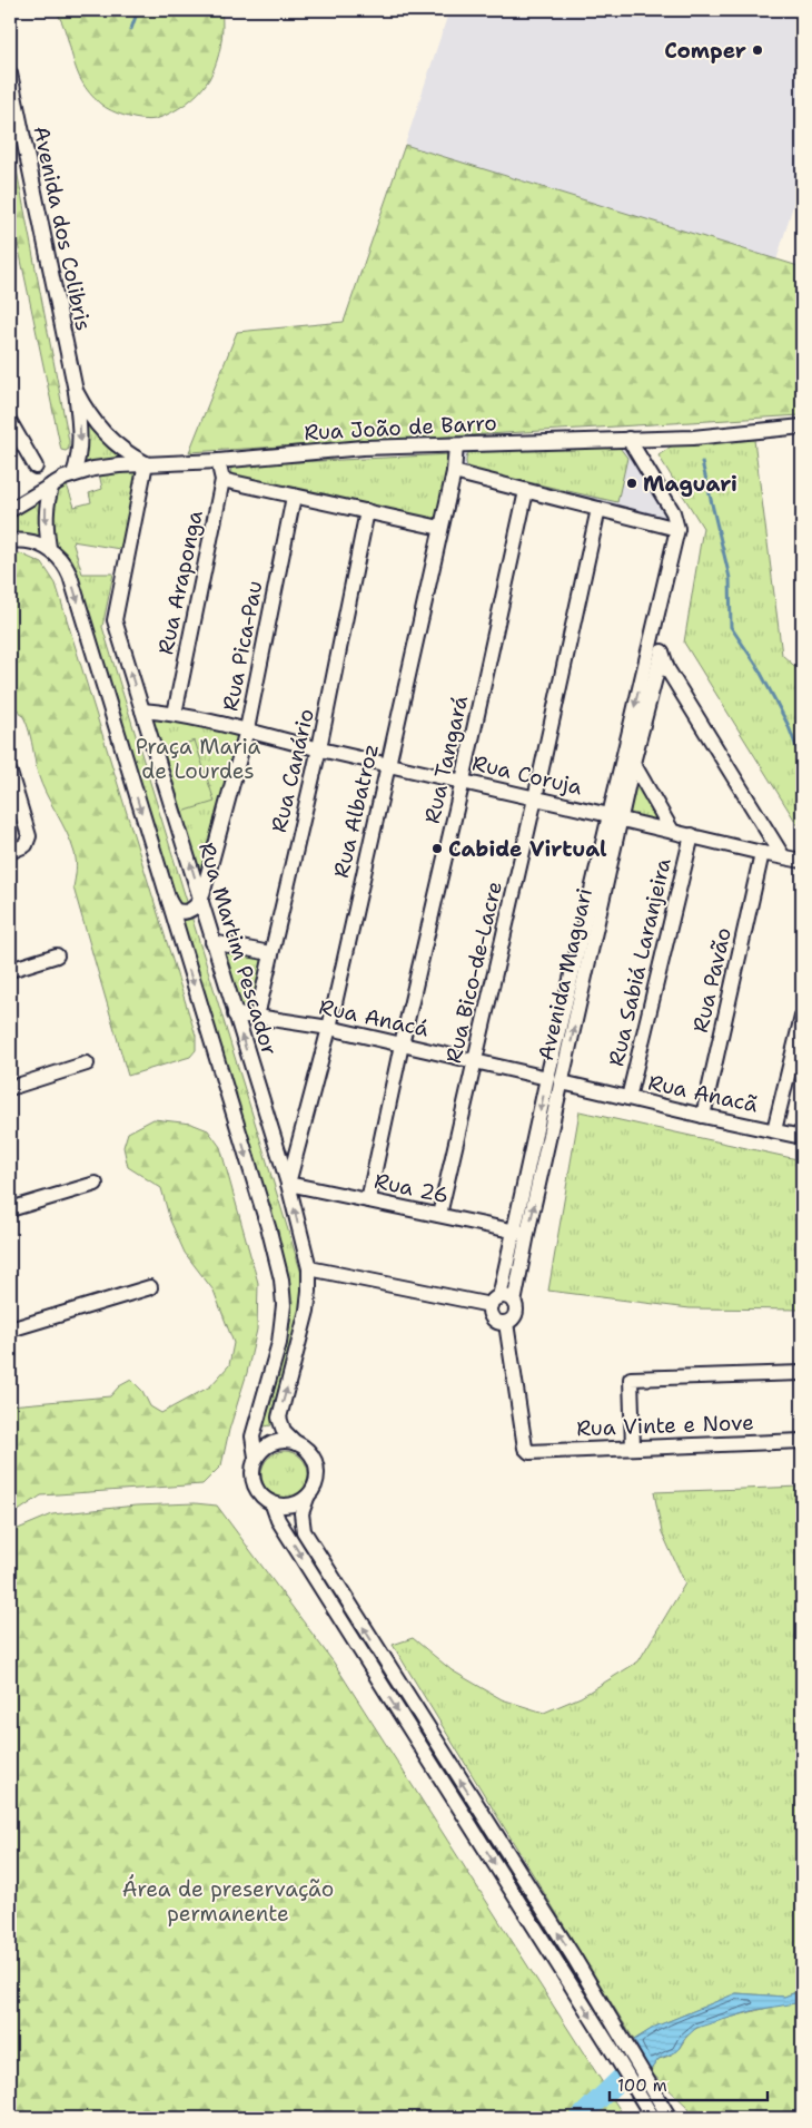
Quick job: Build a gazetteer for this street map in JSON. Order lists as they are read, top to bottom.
{
  "streets": {
    "street": [
      "Avenida dos Colibris",
      "Rua João de Barro",
      "Rua Araponga",
      "Rua Pica-Pau",
      "Rua Tangará",
      "Rua Canário",
      "Rua Coruja",
      "Rua Albatroz",
      "Rua Martim Pescador",
      "Rua Sabiá Laranjeira",
      "Rua Bico-de-Lacre",
      "Avenida Maguari",
      "Rua Pavão",
      "Rua Anacá",
      "Rua Anacã",
      "Rua 26",
      "Rua Vinte e Nove"
    ]
  },
  "crossings": [
    ["Avenida dos Colibris", "Rua João de Barro"],
    ["Avenida dos Colibris", "Rua Martim Pescador"],
    ["Rua João de Barro", "Rua Araponga"],
    ["Rua João de Barro", "Rua Albatroz"],
    ["Rua João de Barro", "Rua Martim Pescador"],
    ["Rua Araponga", "Rua Coruja"],
    ["Rua Pica-Pau", "Rua Coruja"],
    ["Rua Pica-Pau", "Rua Martim Pescador"],
    ["Rua Tangará", "Rua Coruja"],
    ["Rua Tangará", "Rua Anacá"],
    ["Rua Tangará", "Rua 26"],
    ["Rua Canário", "Rua Coruja"],
    ["Rua Canário", "Rua Anacá"],
    ["Rua Coruja", "Rua Albatroz"],
    ["Rua Coruja", "Rua Martim Pescador"],
    ["Rua Coruja", "Rua Sabiá Laranjeira"],
    ["Rua Coruja", "Rua Bico-de-Lacre"],
    ["Rua Coruja", "Avenida Maguari"],
    ["Rua Coruja", "Rua Pavão"],
    ["Rua Albatroz", "Rua Martim Pescador"],
    ["Rua Albatroz", "Rua Anacá"],
    ["Rua Albatroz", "Rua 26"],
    ["Rua Martim Pescador", "Rua 26"],
    ["Rua Sabiá Laranjeira", "Rua Anacã"],
    ["Rua Bico-de-Lacre", "Rua Anacá"],
    ["Rua Bico-de-Lacre", "Rua 26"],
    ["Avenida Maguari", "Rua Anacá"],
    ["Avenida Maguari", "Rua Anacã"],
    ["Avenida Maguari", "Rua 26"],
    ["Avenida Maguari", "Rua Vinte e Nove"],
    ["Rua Pavão", "Rua Anacã"]
  ],
  "parks": ["Praça Maria de Lourdes", "Área de preservação permanente"],
  "places": ["Comper", "Maguari", "Cabide Virtual"],
  "scale_bar": "100 m"
}
